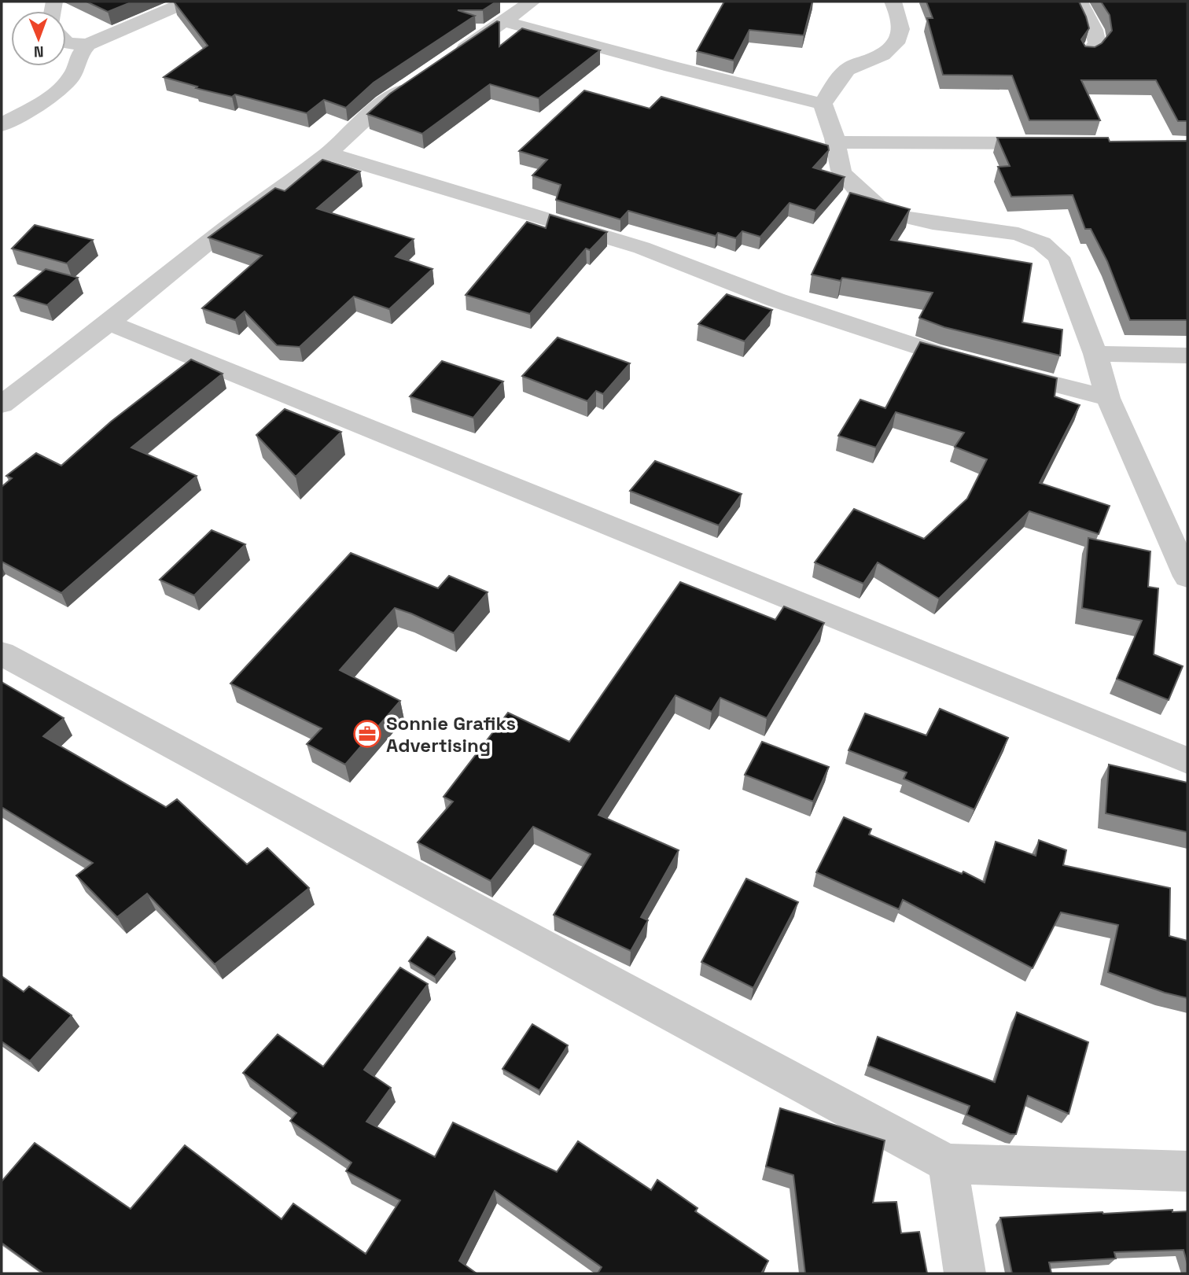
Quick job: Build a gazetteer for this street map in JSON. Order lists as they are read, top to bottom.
{
  "places": {
    "office": ["Sonnie Grafiks Advertising"]
  },
  "north": "bottom"
}
